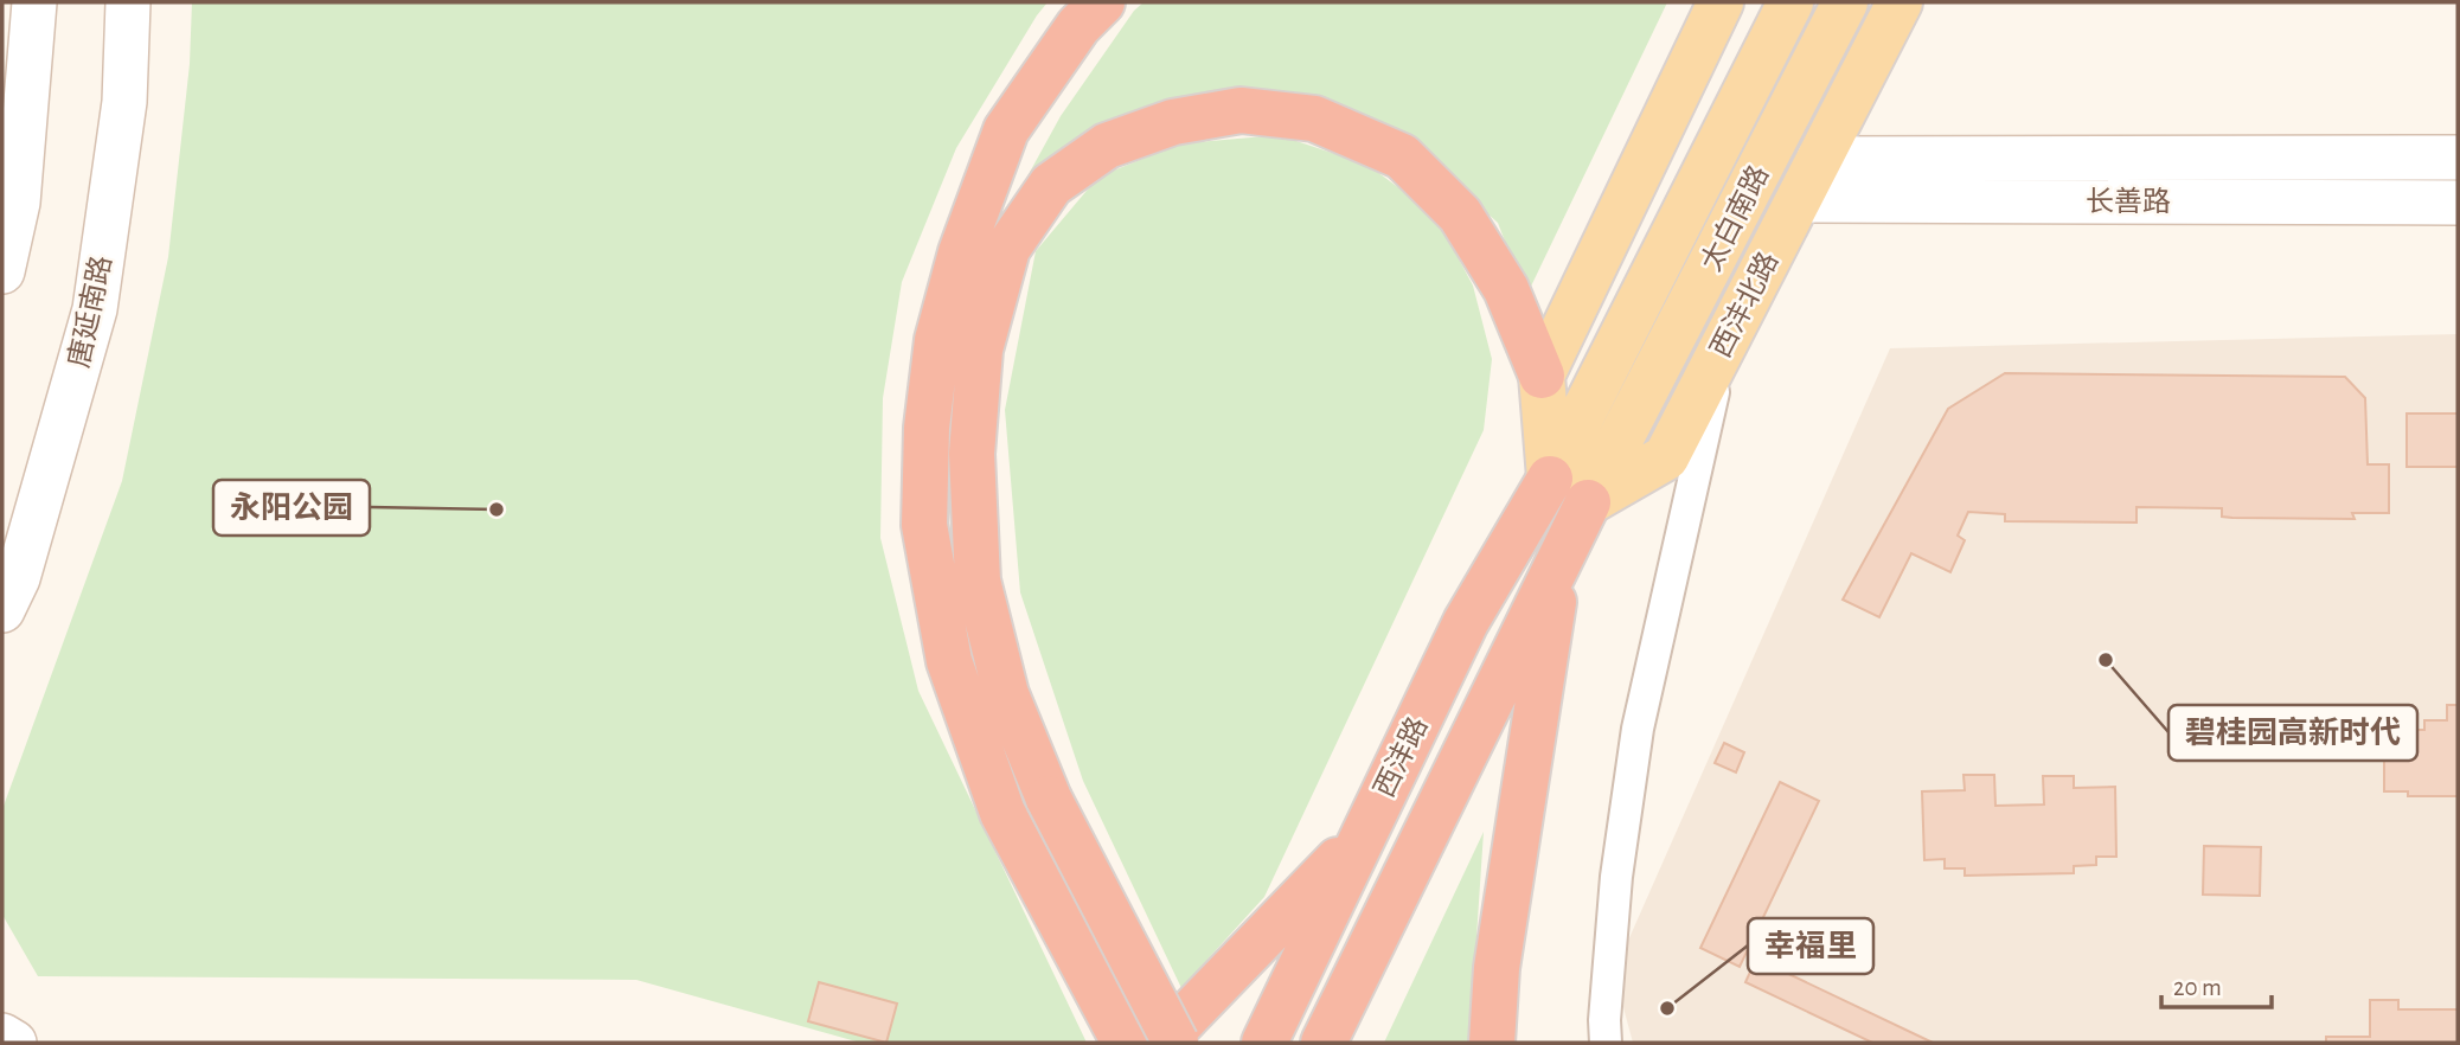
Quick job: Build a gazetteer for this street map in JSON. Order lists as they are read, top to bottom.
{
  "streets": {
    "highway": ["西沣路"],
    "main road": ["太白南路", "西沣北路"],
    "street": ["长善路", "唐延南路"]
  },
  "crossings": [
    ["长善路", "西沣北路"],
    ["太白南路", "西沣北路"],
    ["太白南路", "西沣路"],
    ["西沣北路", "西沣路"]
  ],
  "places": ["永阳公园", "碧桂园高新时代", "幸福里"],
  "scale_bar": "20 m"
}
